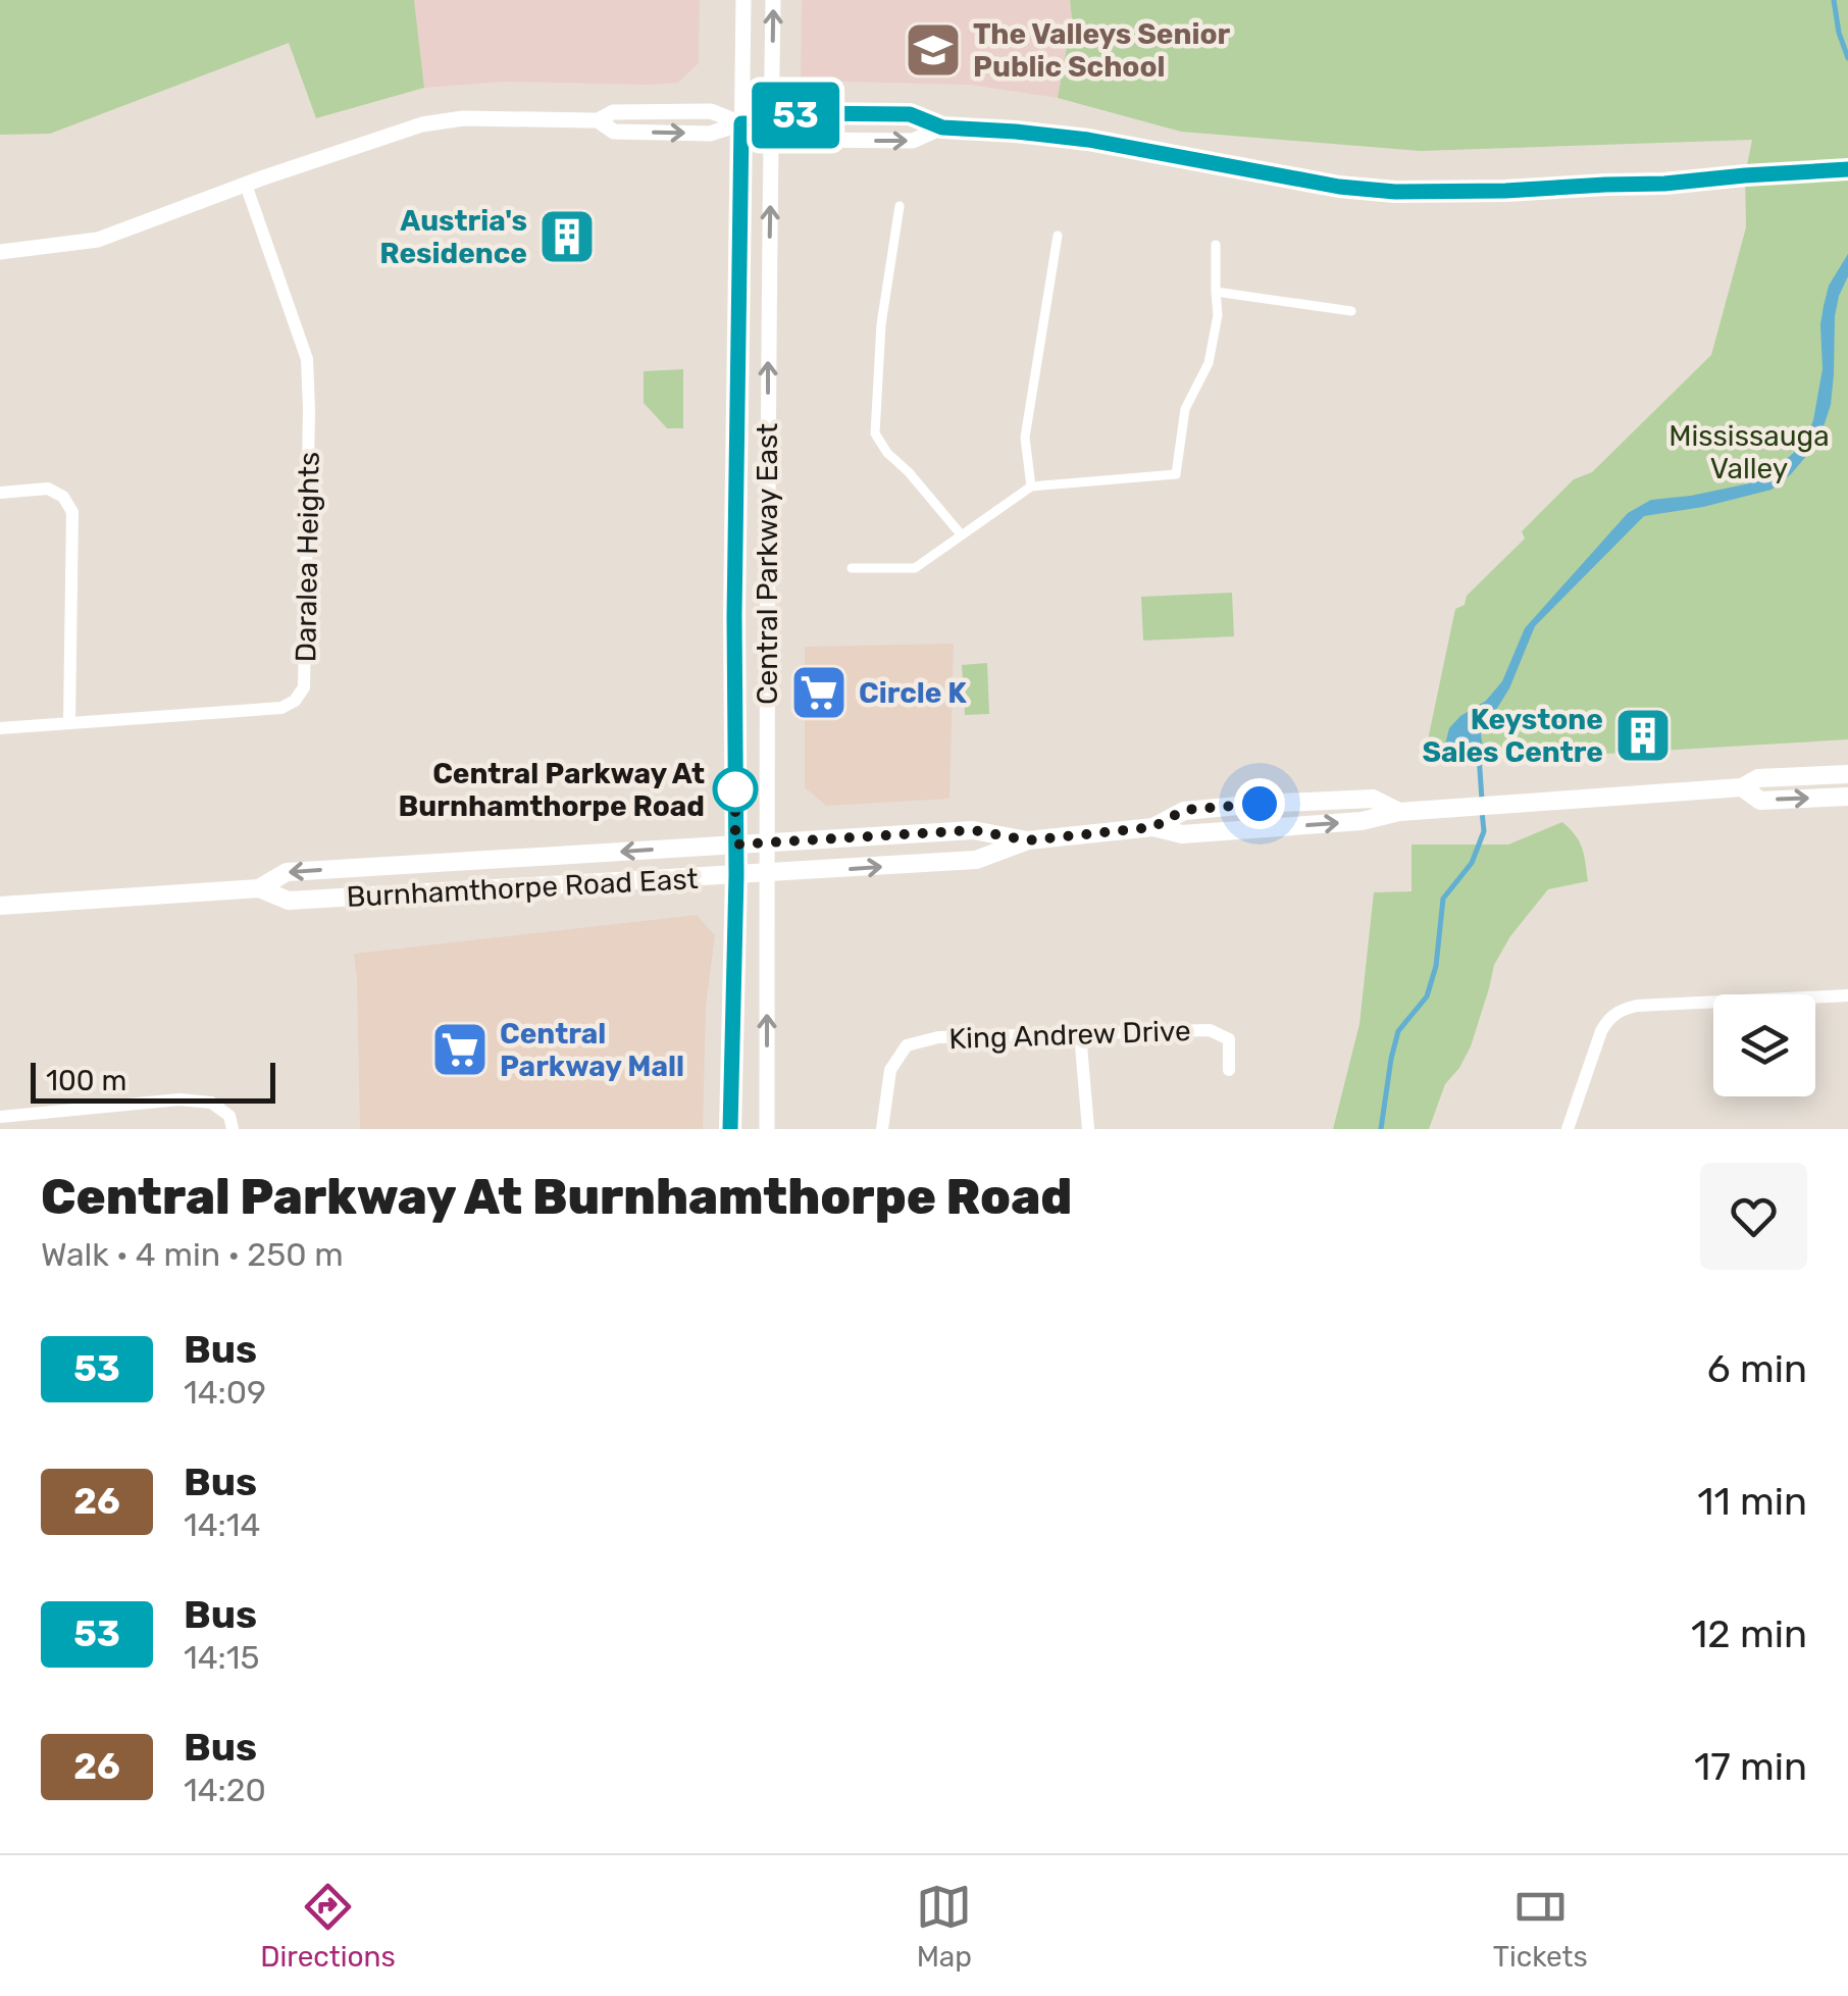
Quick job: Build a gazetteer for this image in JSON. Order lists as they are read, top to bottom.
{
  "streets": {
    "main road": ["Burnhamthorpe Road East"],
    "street": ["Daralea Heights", "Central Parkway East", "King Andrew Drive"]
  },
  "crossings": [
    ["Central Parkway East", "Burnhamthorpe Road East"]
  ],
  "parks": ["Mississauga Valley"],
  "places": {
    "school or university": ["The Valleys Senior Public School"],
    "building": ["Austria's Residence", "Keystone Sales Centre"],
    "supermarket": ["Circle K", "Central Parkway Mall"],
    "other": ["Central Parkway At Burnhamthorpe Road"]
  },
  "lines": ["bus line 53"],
  "scale_bar": "100 m",
  "page": {
    "on_map": "53",
    "scale": "100 m",
    "heading": ["Central Parkway At Burnhamthorpe Road", "Walk · 4 min · 250 m"],
    "list": [
      {
        "mark": "53",
        "name": "Bus",
        "note": "14:09",
        "value": "6 min"
      },
      {
        "mark": "26",
        "name": "Bus",
        "note": "14:14",
        "value": "11 min"
      },
      {
        "mark": "53",
        "name": "Bus",
        "note": "14:15",
        "value": "12 min"
      },
      {
        "mark": "26",
        "name": "Bus",
        "note": "14:20",
        "value": "17 min"
      }
    ],
    "tabs": ["Directions", "Map", "Tickets"]
  }
}
